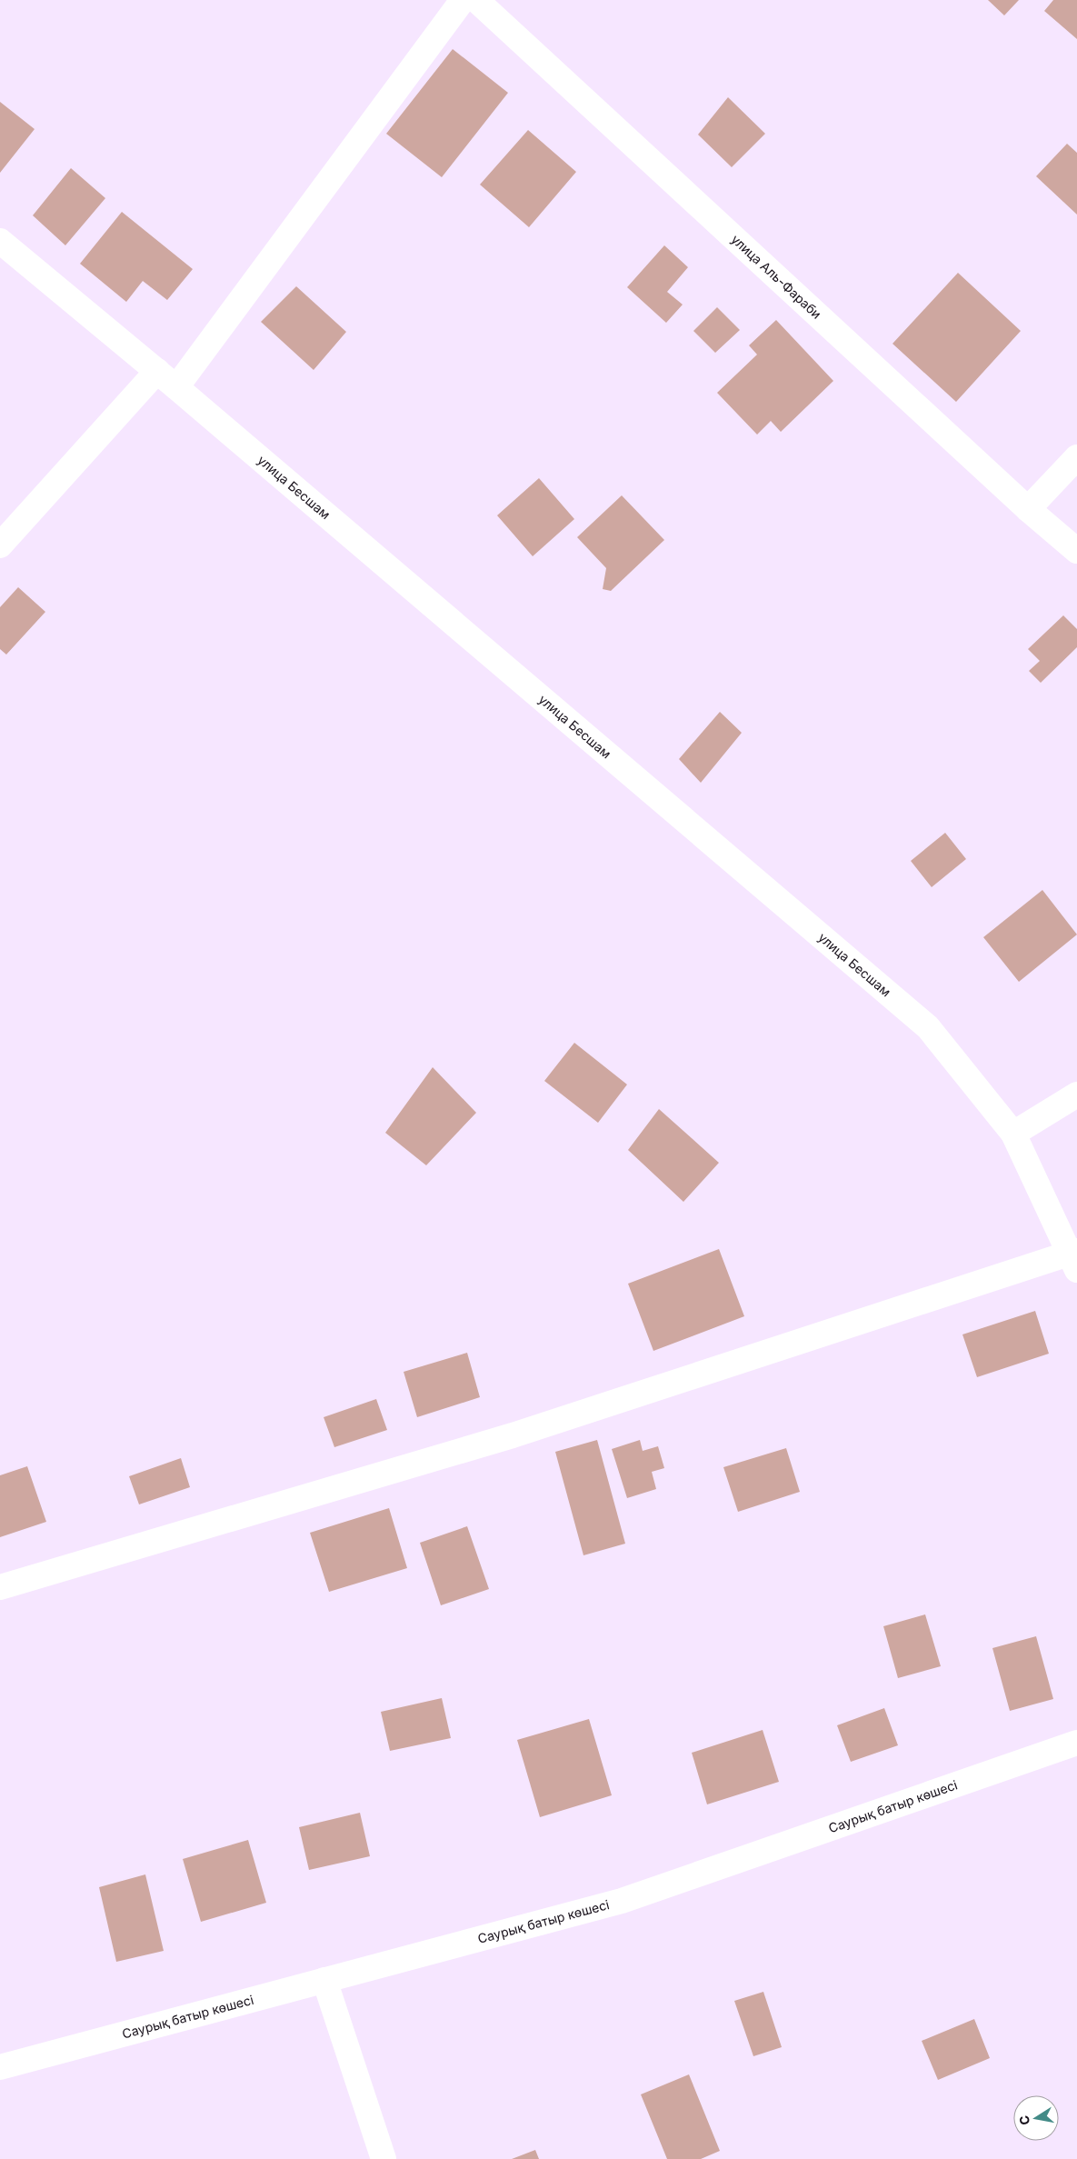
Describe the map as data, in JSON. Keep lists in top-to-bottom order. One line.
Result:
{"streets":{"street":["улица Аль-Фараби","улица Бесшам","Саурық батыр көшесі"]},"north":"left"}
